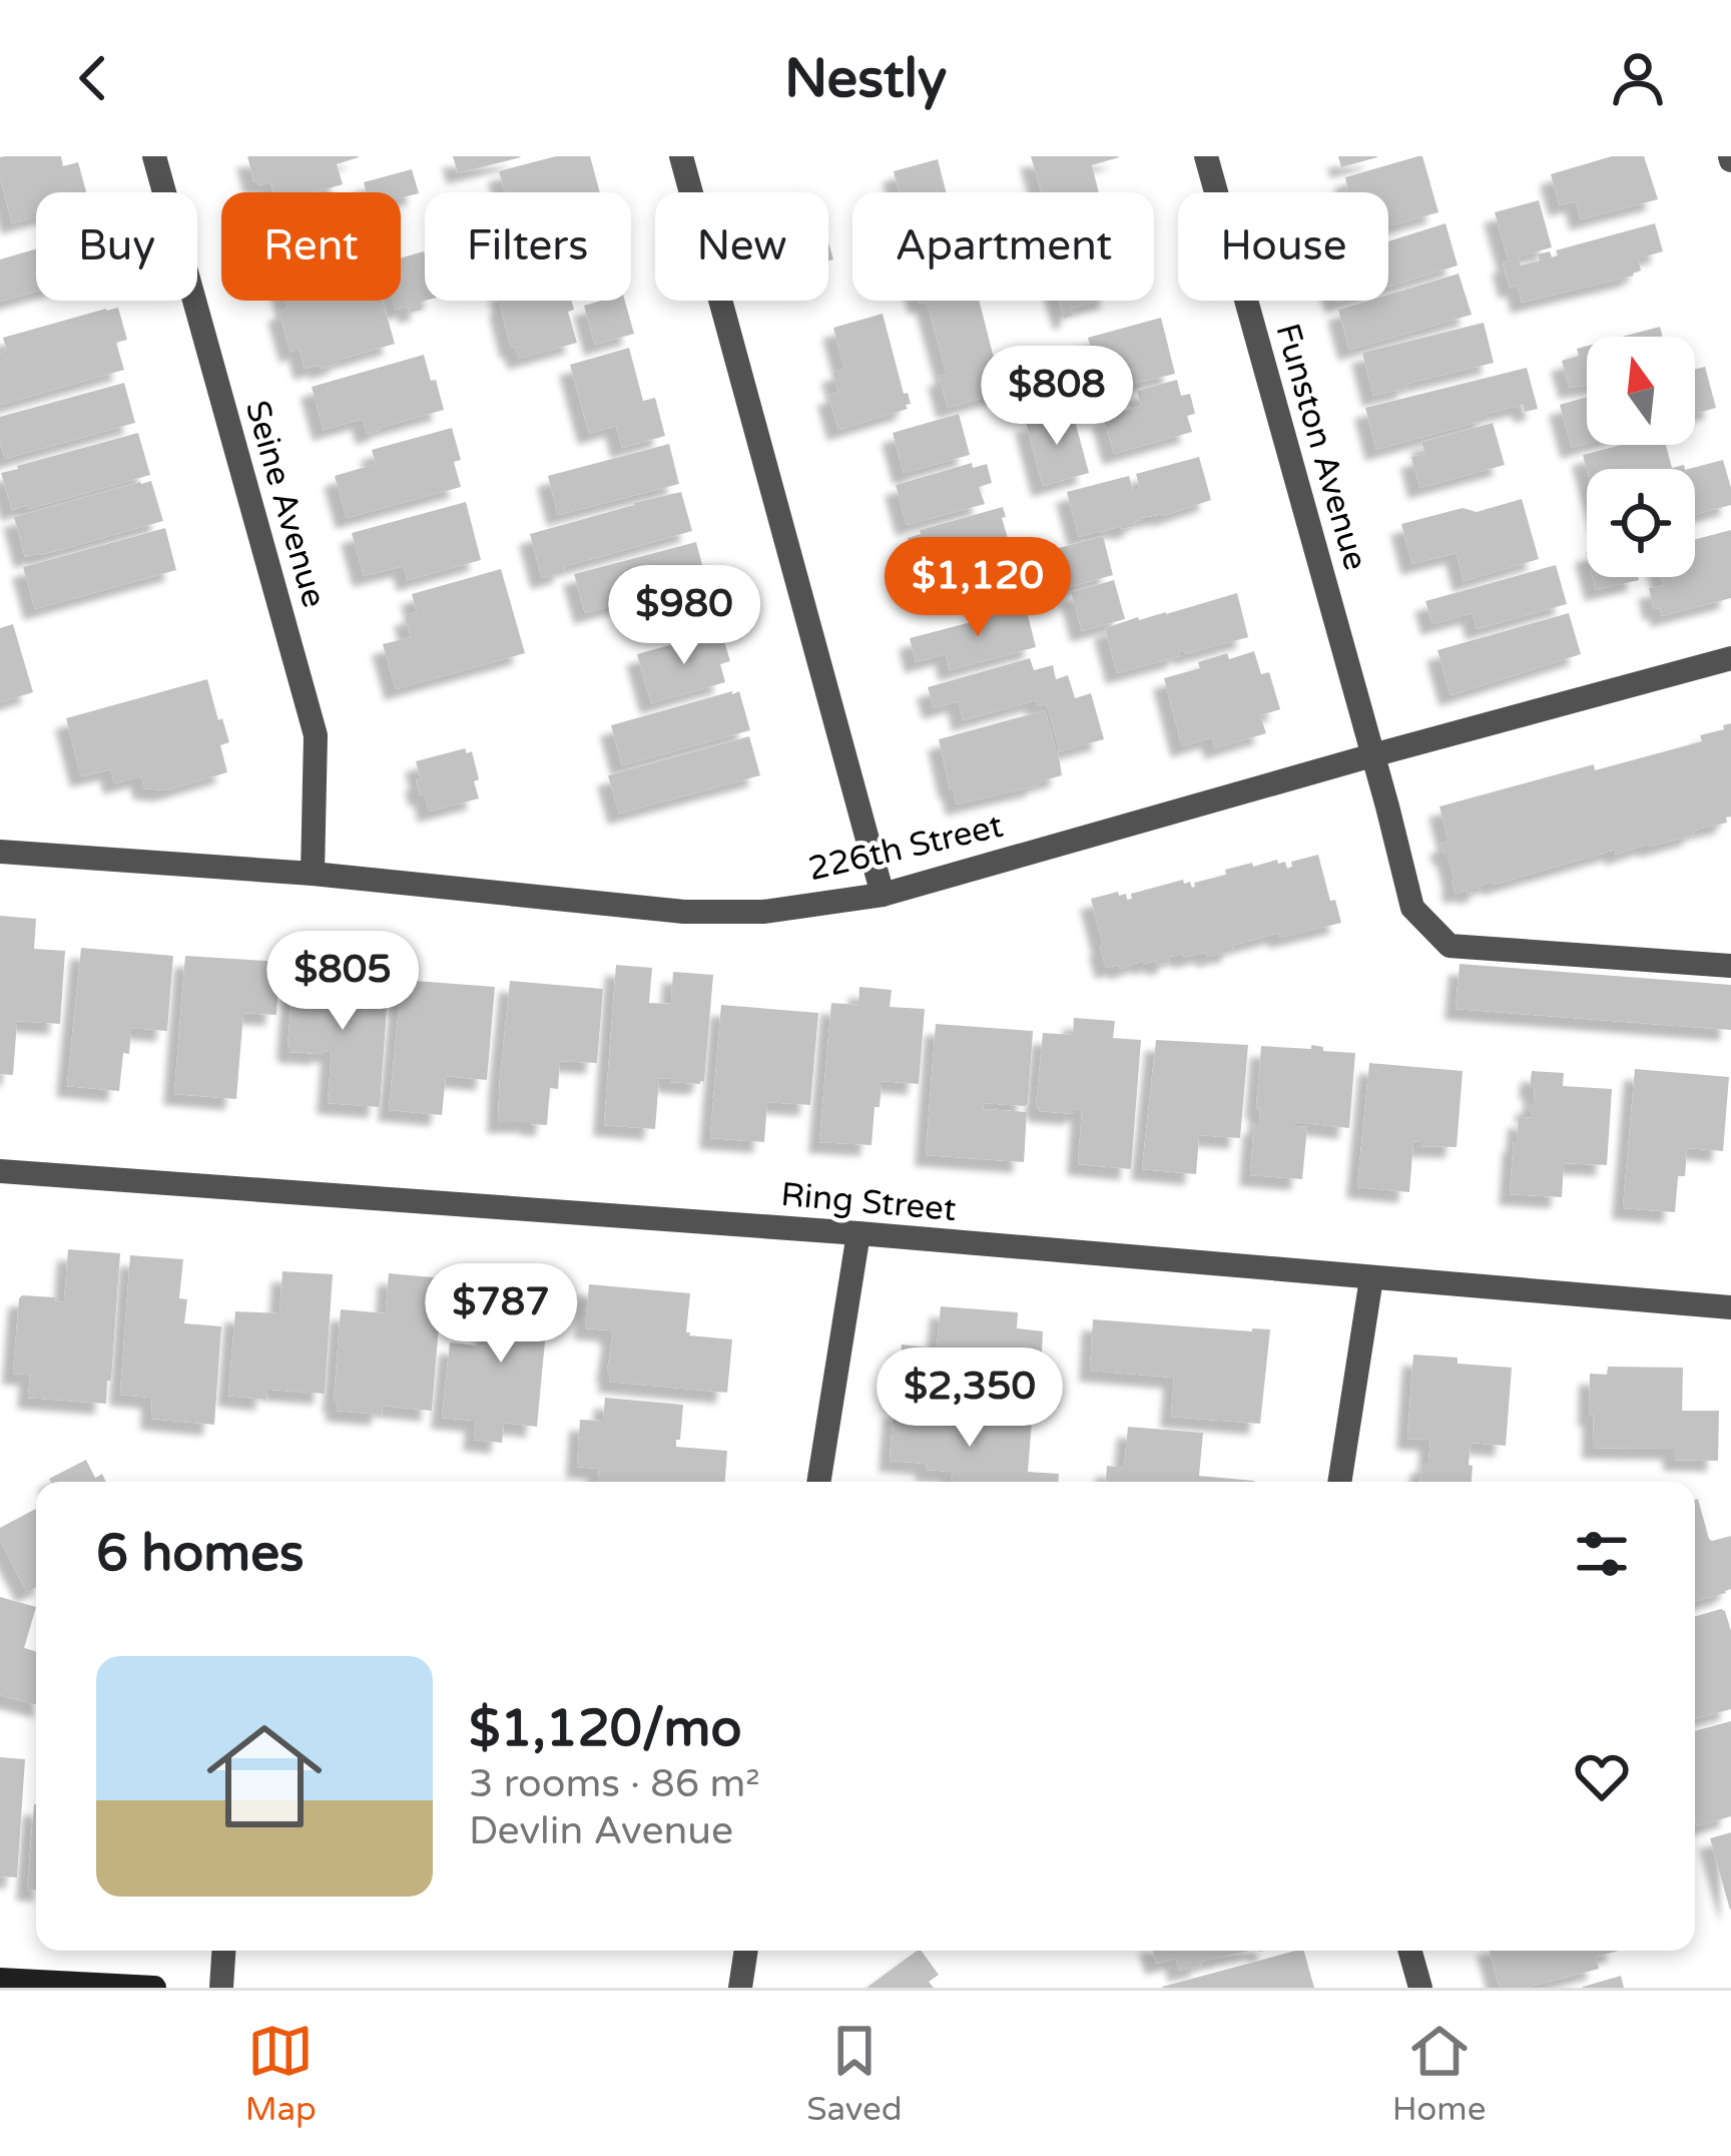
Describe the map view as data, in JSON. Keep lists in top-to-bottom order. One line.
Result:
{"streets":{"street":["Funston Avenue","Seine Avenue","226th Street","Ring Street"]},"crossings":[["Funston Avenue","226th Street"],["Seine Avenue","226th Street"]],"north":"top","page":{"header":"Nestly","chip":["Buy","Rent","Filters","New","Apartment","House"],"price":["$808","$1,120","$980","$805","$787","$2,350"],"heading":"6 homes","list":[{"name":"$1,120/mo","note":"3 rooms · 86 m² · Devlin Avenue"}],"tabs":["Map","Saved","Home"]}}
